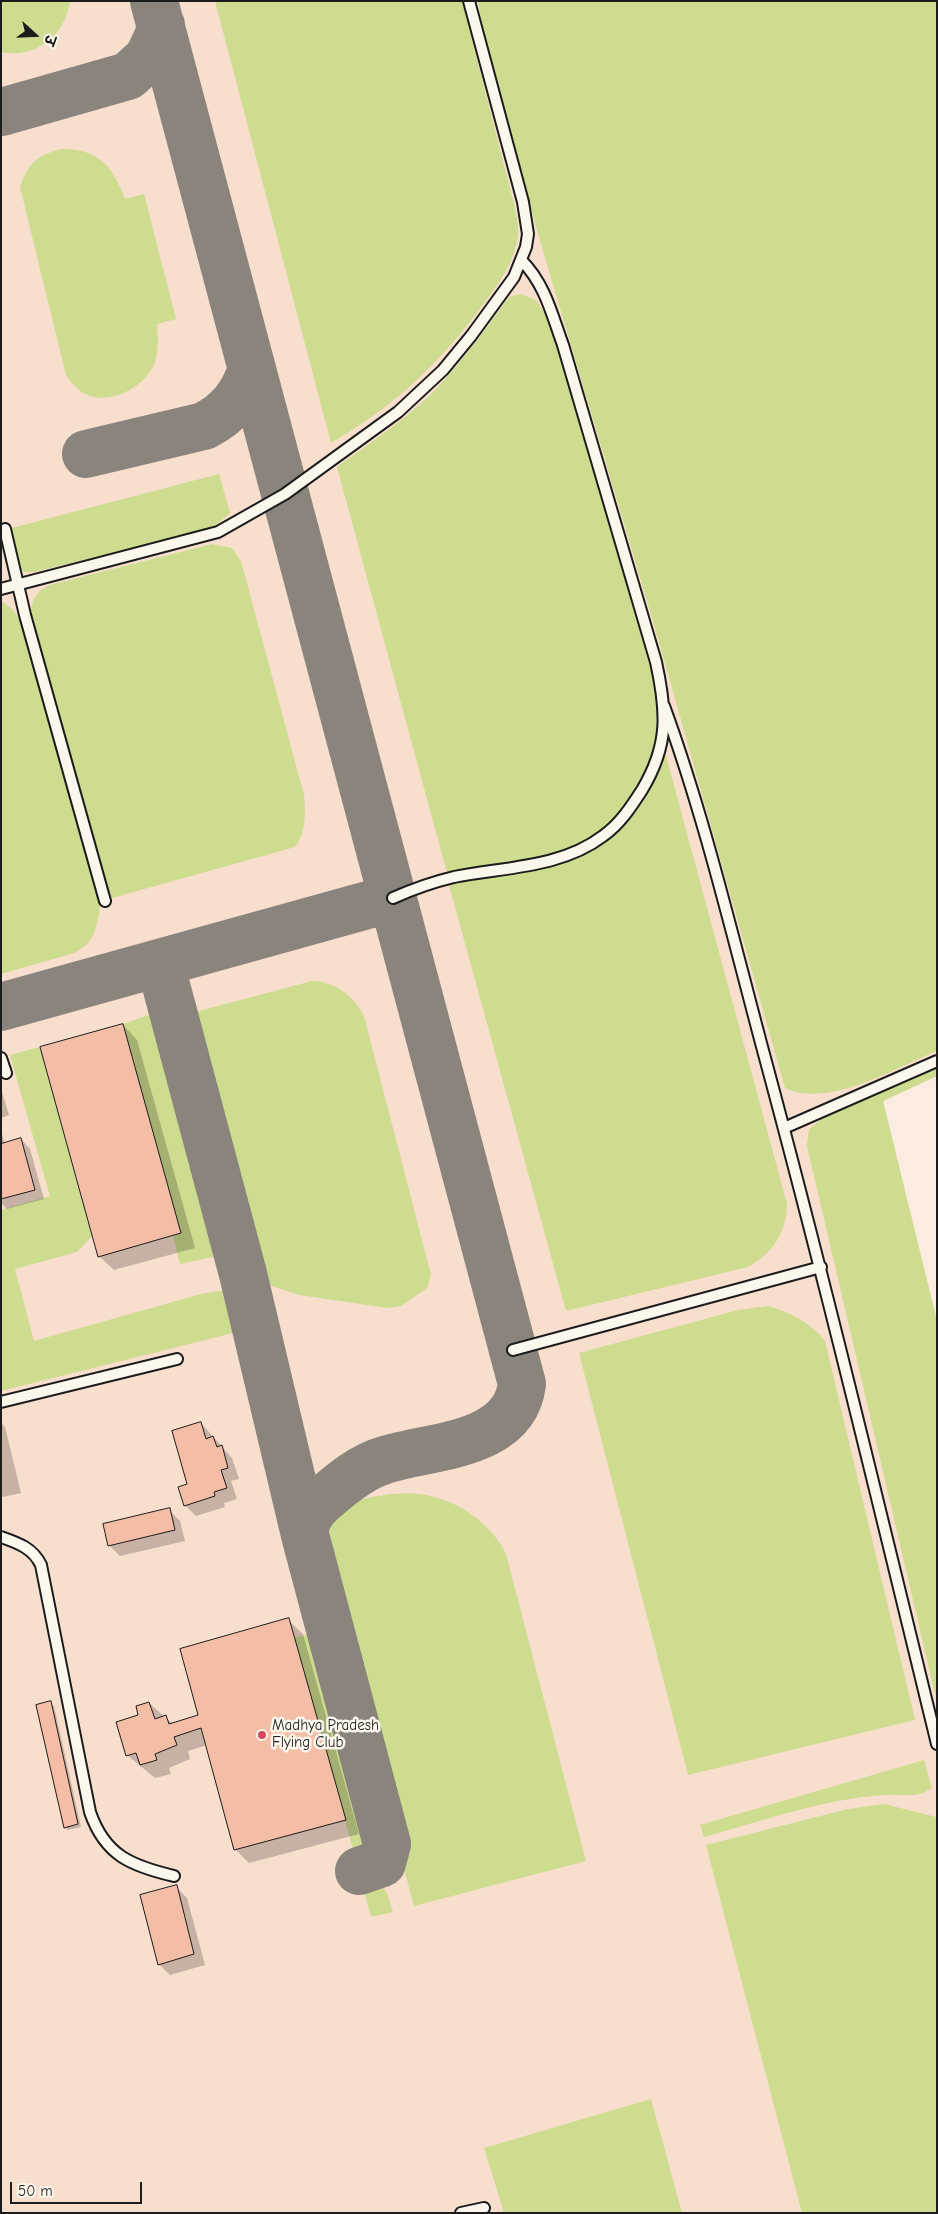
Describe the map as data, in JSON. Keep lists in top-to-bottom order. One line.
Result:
{"places":["Madhya Pradesh Flying Club"],"scale_bar":"50 m","north":"right"}
